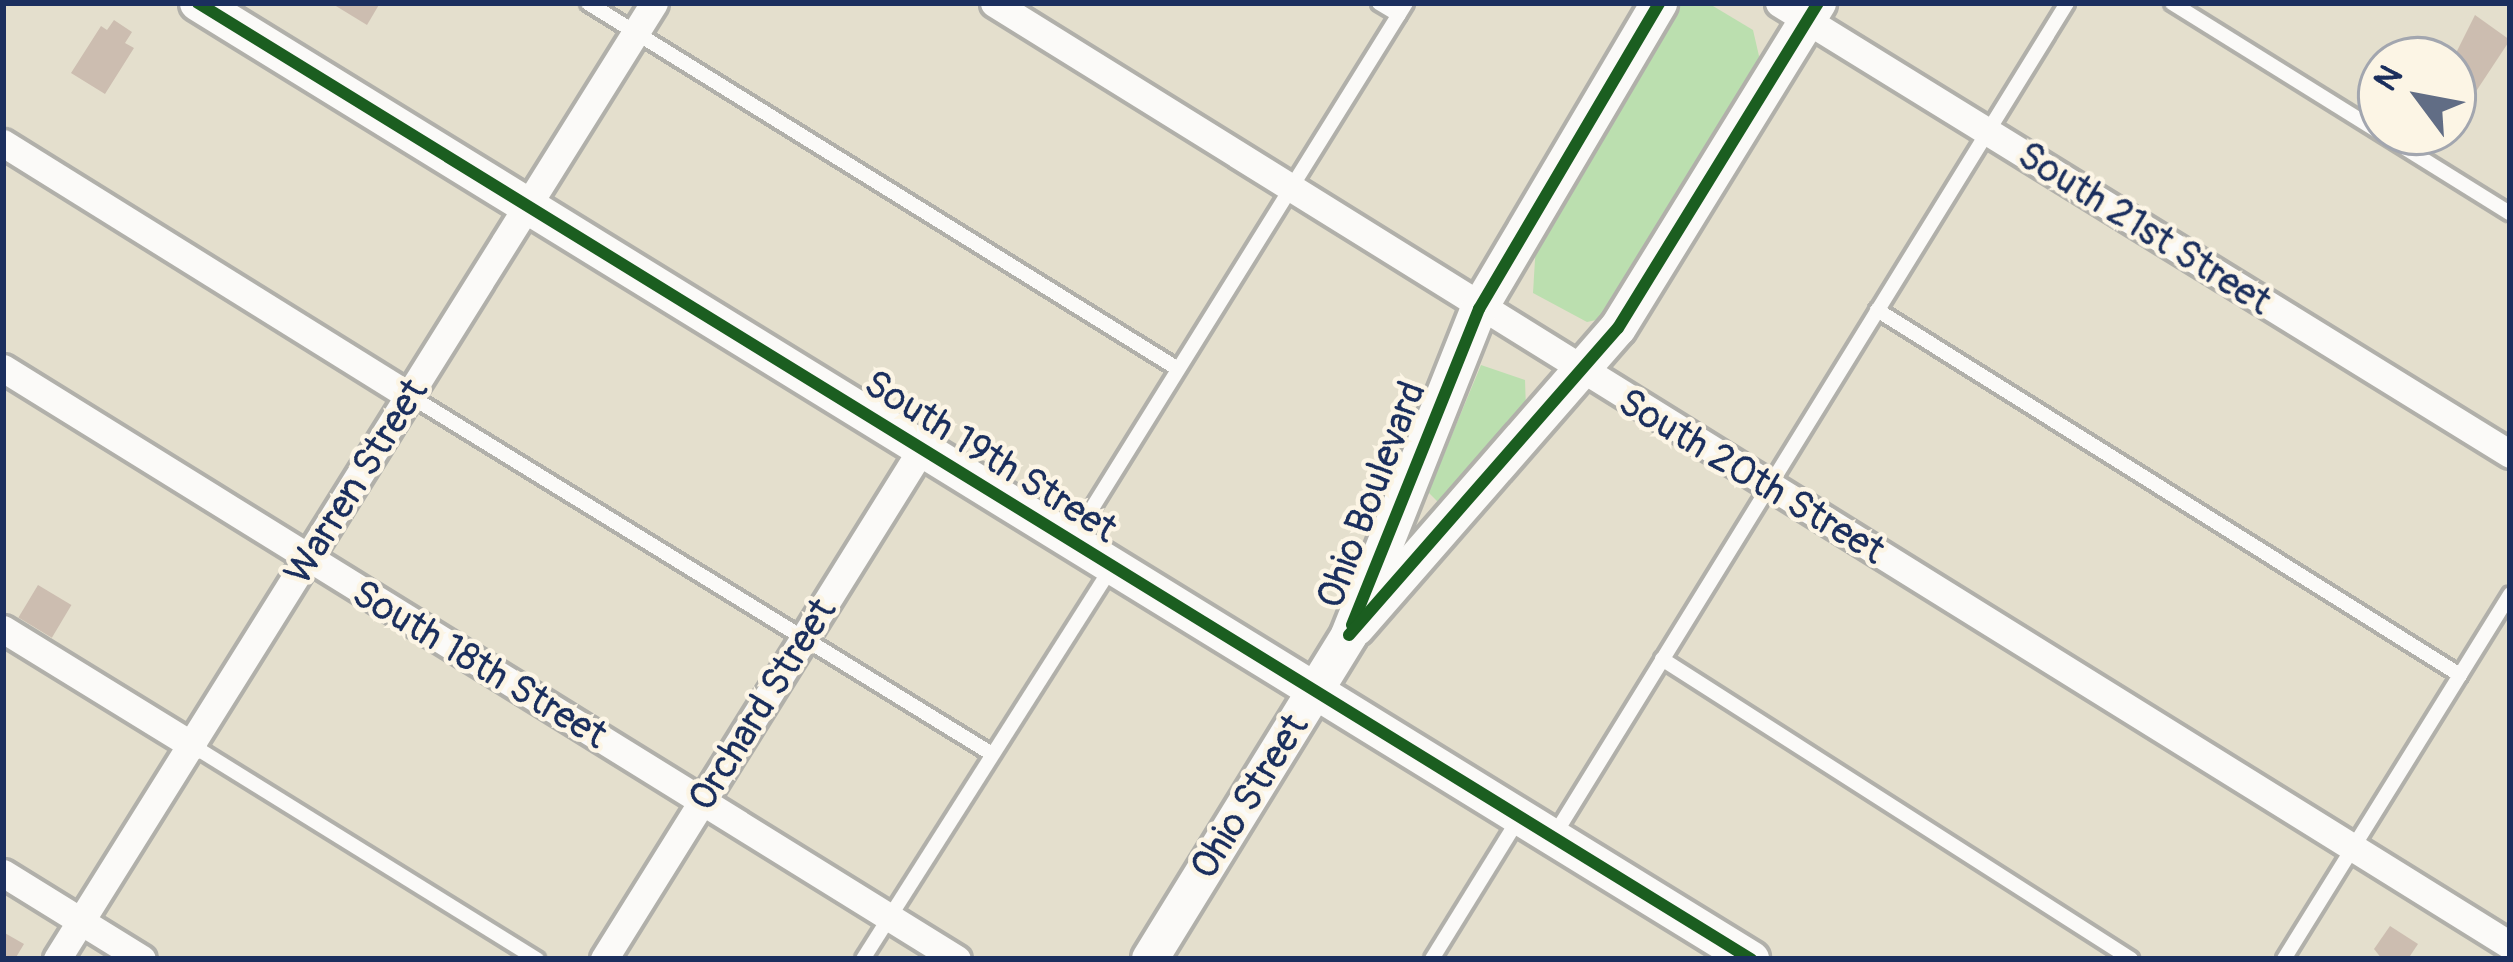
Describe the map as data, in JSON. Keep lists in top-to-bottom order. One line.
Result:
{"streets":{"street":["South 21st Street","South 19th Street","South 20th Street","Warren Street","Ohio Boulevard","South 18th Street","Orchard Street","Ohio Street"]},"crossings":[["South 21st Street","Ohio Boulevard"],["South 19th Street","Warren Street"],["South 19th Street","Orchard Street"],["South 19th Street","Ohio Street"],["South 20th Street","Ohio Boulevard"],["Warren Street","South 18th Street"],["Ohio Boulevard","Ohio Street"],["South 18th Street","Orchard Street"]],"north":"top left"}
